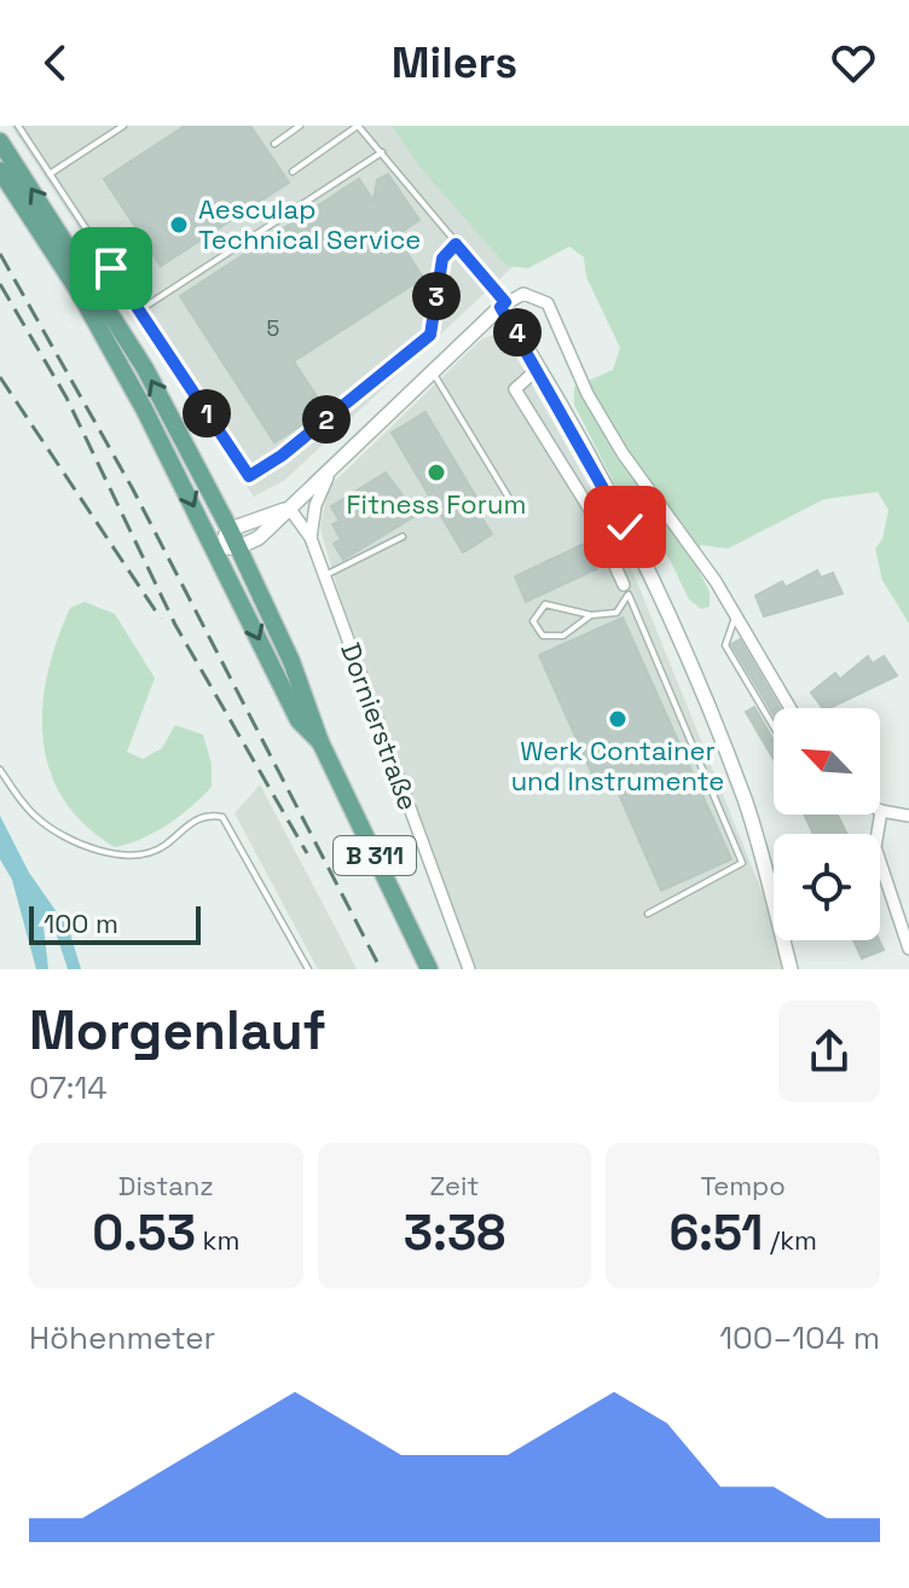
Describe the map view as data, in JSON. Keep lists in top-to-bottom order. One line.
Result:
{"streets":{"main road":["B 311"],"street":["Dornierstraße"]},"places":["Aesculap Technical Service","Fitness Forum","Werk Container und Instrumente"],"house_numbers":["5"],"scale_bar":"100 m","north":"top left","page":{"header":"Milers","pins":["3","4","1","2"],"scale":"100 m","heading":["Morgenlauf","07:14"],"stats":[["Distanz","0.53 km"],["Zeit","3:38"],["Tempo","6:51 /km"]],"chart":["Höhenmeter","100–104 m"]}}
